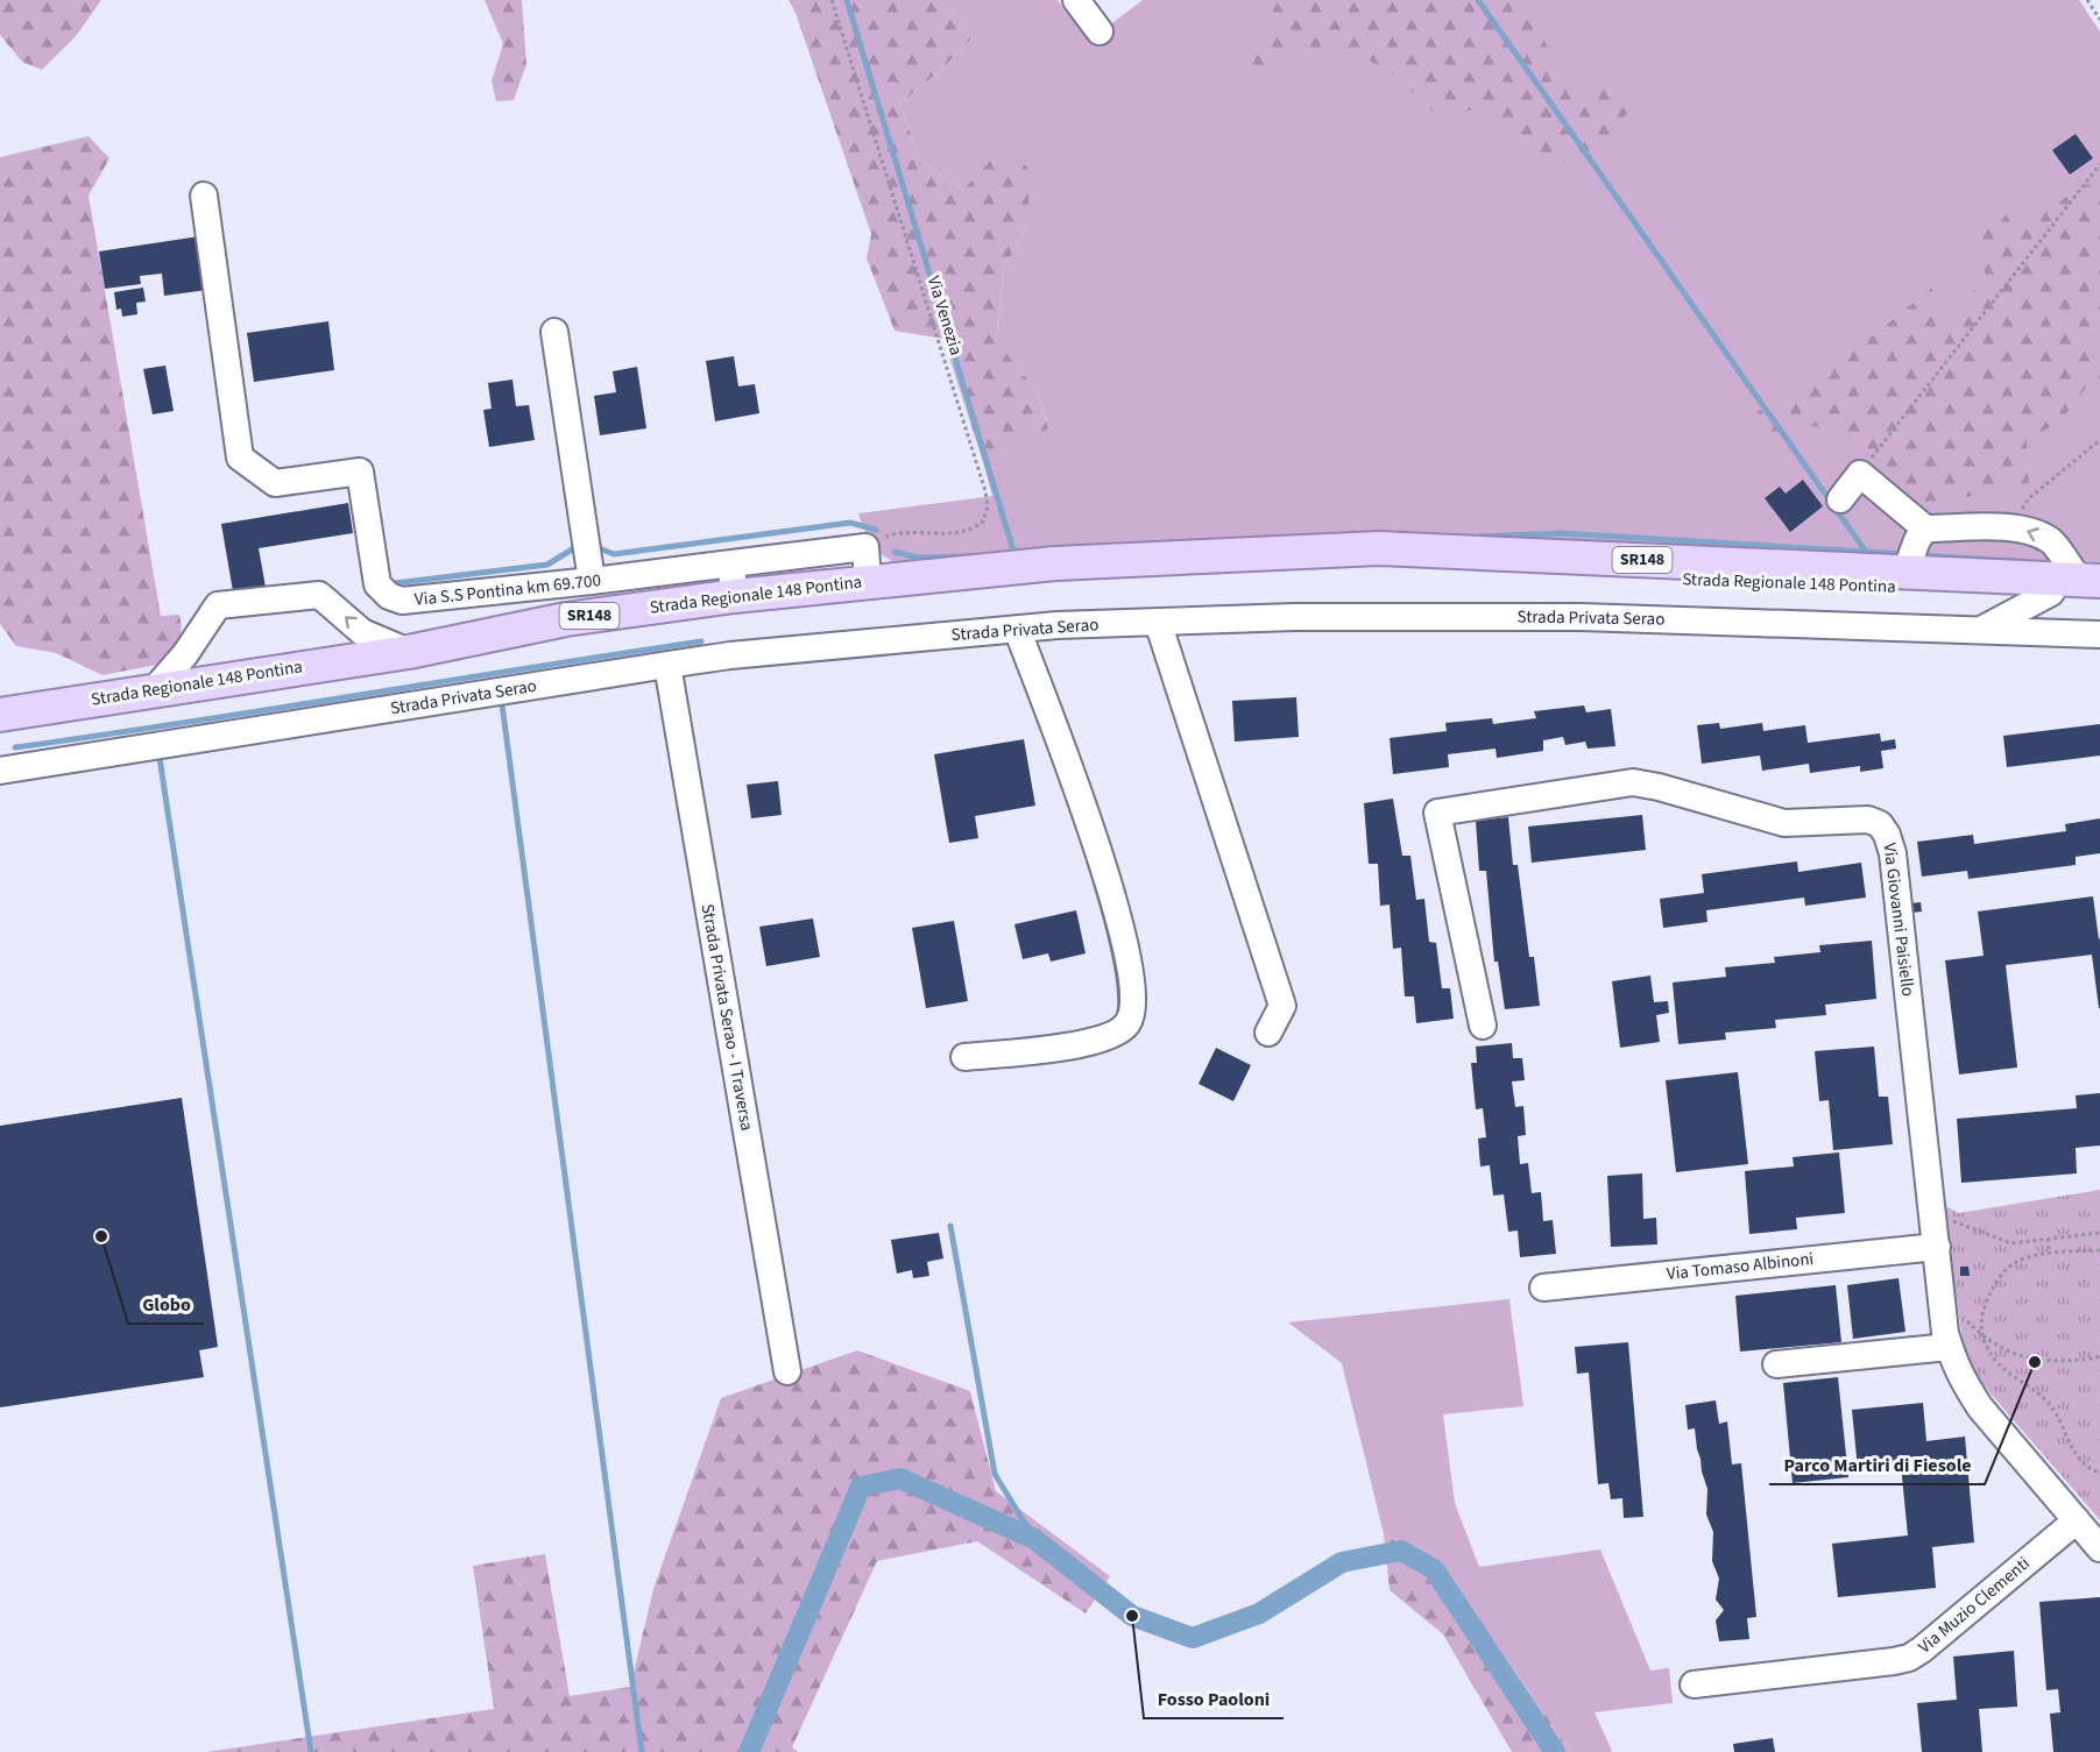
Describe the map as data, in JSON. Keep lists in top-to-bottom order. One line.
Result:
{"streets":{"main road":["SR148","Strada Regionale 148 Pontina"],"street":["Via S.S Pontina km 69.700","Strada Privata Serao","Via Giovanni Paisiello","Strada Privata Serao - I Traversa","Via Tomaso Albinoni","Via Muzio Clementi"],"path":["Via Venezia"]},"crossings":[["Via Venezia","Via S.S Pontina km 69.700"],["Strada Regionale 148 Pontina","Strada Privata Serao"],["Strada Privata Serao","Strada Privata Serao - I Traversa"],["Via Giovanni Paisiello","Via Tomaso Albinoni"],["Via Giovanni Paisiello","Via Muzio Clementi"]],"places":["Globo","Parco Martiri di Fiesole","Fosso Paoloni"]}
